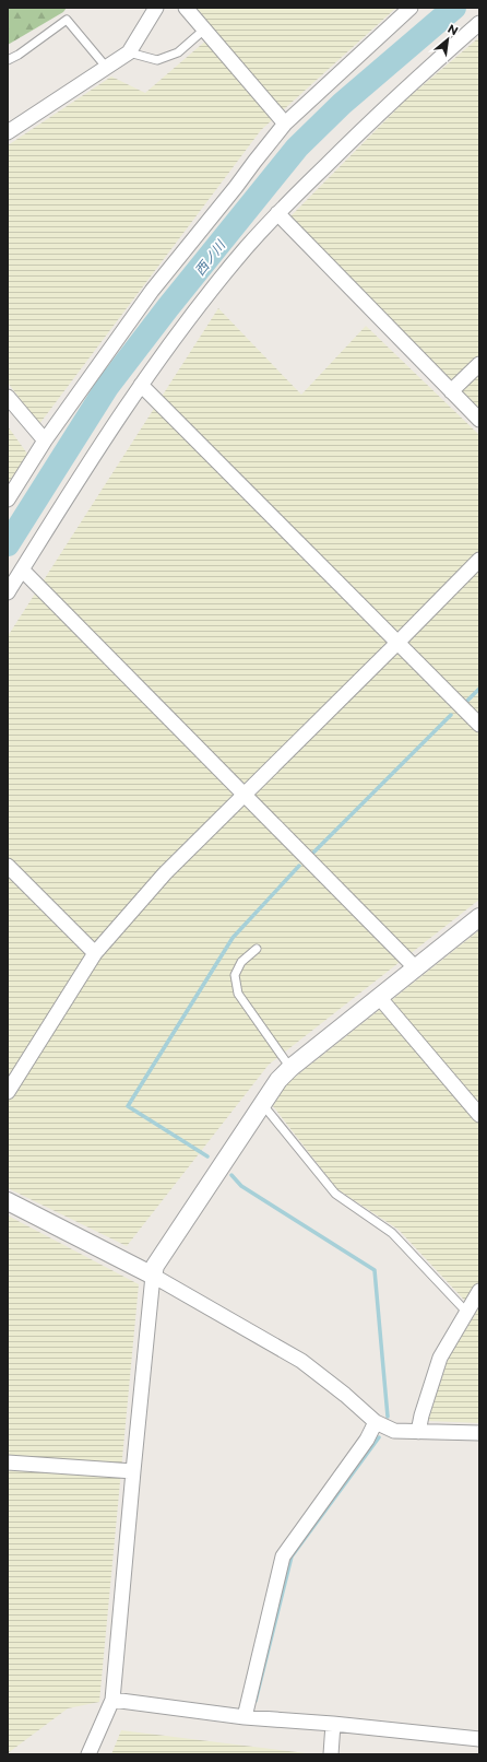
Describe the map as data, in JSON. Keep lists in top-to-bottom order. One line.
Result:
{"water":["西ノ川"],"north":"top right"}
